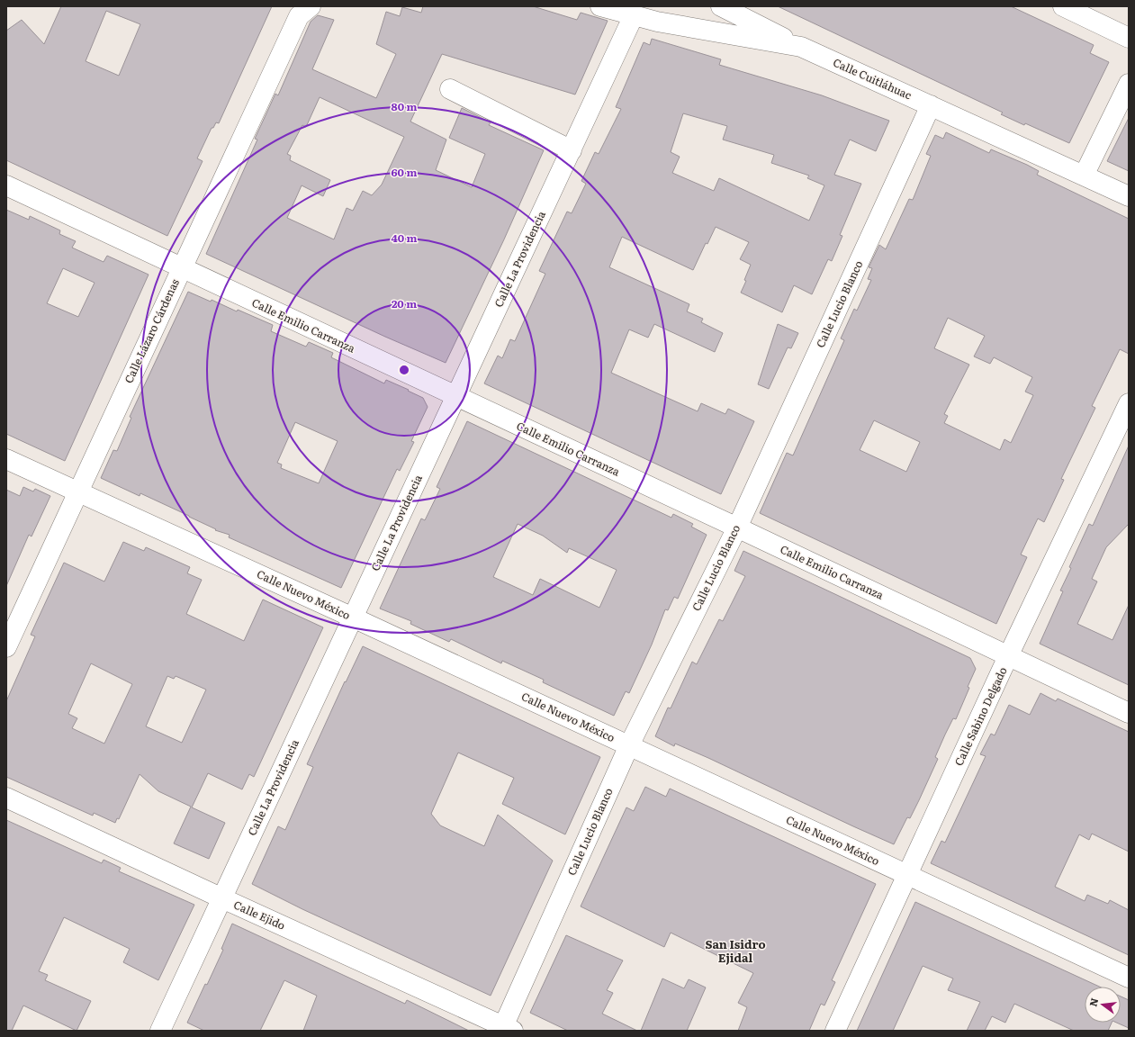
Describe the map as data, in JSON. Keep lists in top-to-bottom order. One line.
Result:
{"streets":{"street":["Calle Cuitláhuac","Calle La Providencia","Calle Lucio Blanco","Calle Emilio Carranza","Calle Lázaro Cárdenas","Calle Nuevo México","Calle Sabino Delgado","Calle Ejido"]},"crossings":[["Calle Cuitláhuac","Calle La Providencia"],["Calle Cuitláhuac","Calle Lucio Blanco"],["Calle La Providencia","Calle Emilio Carranza"],["Calle La Providencia","Calle Nuevo México"],["Calle La Providencia","Calle Ejido"],["Calle Lucio Blanco","Calle Emilio Carranza"],["Calle Lucio Blanco","Calle Nuevo México"],["Calle Lucio Blanco","Calle Ejido"],["Calle Emilio Carranza","Calle Lázaro Cárdenas"],["Calle Emilio Carranza","Calle Sabino Delgado"],["Calle Lázaro Cárdenas","Calle Nuevo México"],["Calle Nuevo México","Calle Sabino Delgado"]],"districts":["San Isidro Ejidal"],"north":"left","rings":["80 m","60 m","40 m","20 m"]}
